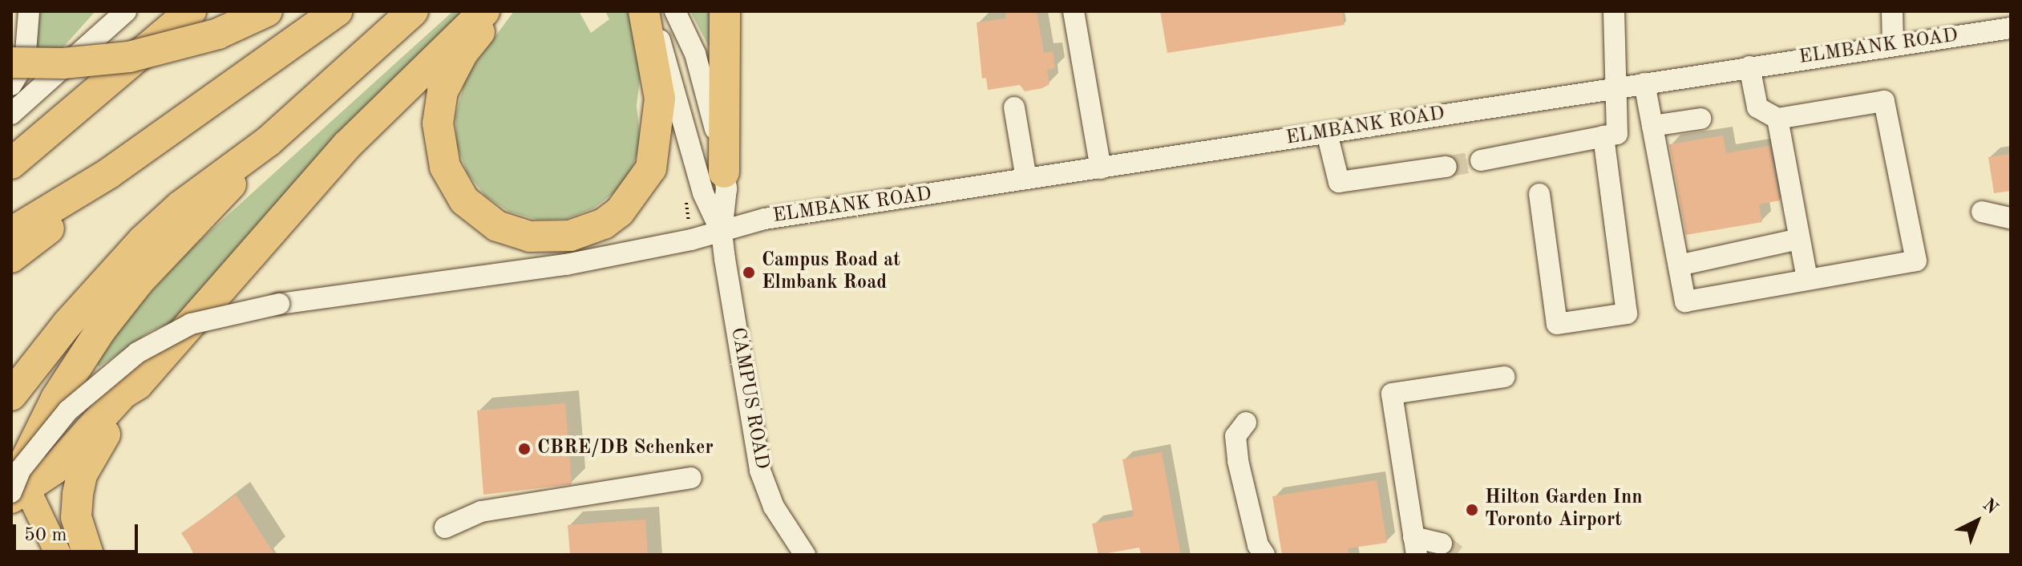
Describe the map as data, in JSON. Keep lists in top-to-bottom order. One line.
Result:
{"streets":{"street":["ELMBANK ROAD","CAMPUS ROAD"]},"crossings":[["ELMBANK ROAD","CAMPUS ROAD"]],"places":["Campus Road at Elmbank Road","CBRE/DB Schenker","Hilton Garden Inn Toronto Airport"],"scale_bar":"50 m","north":"top right"}
